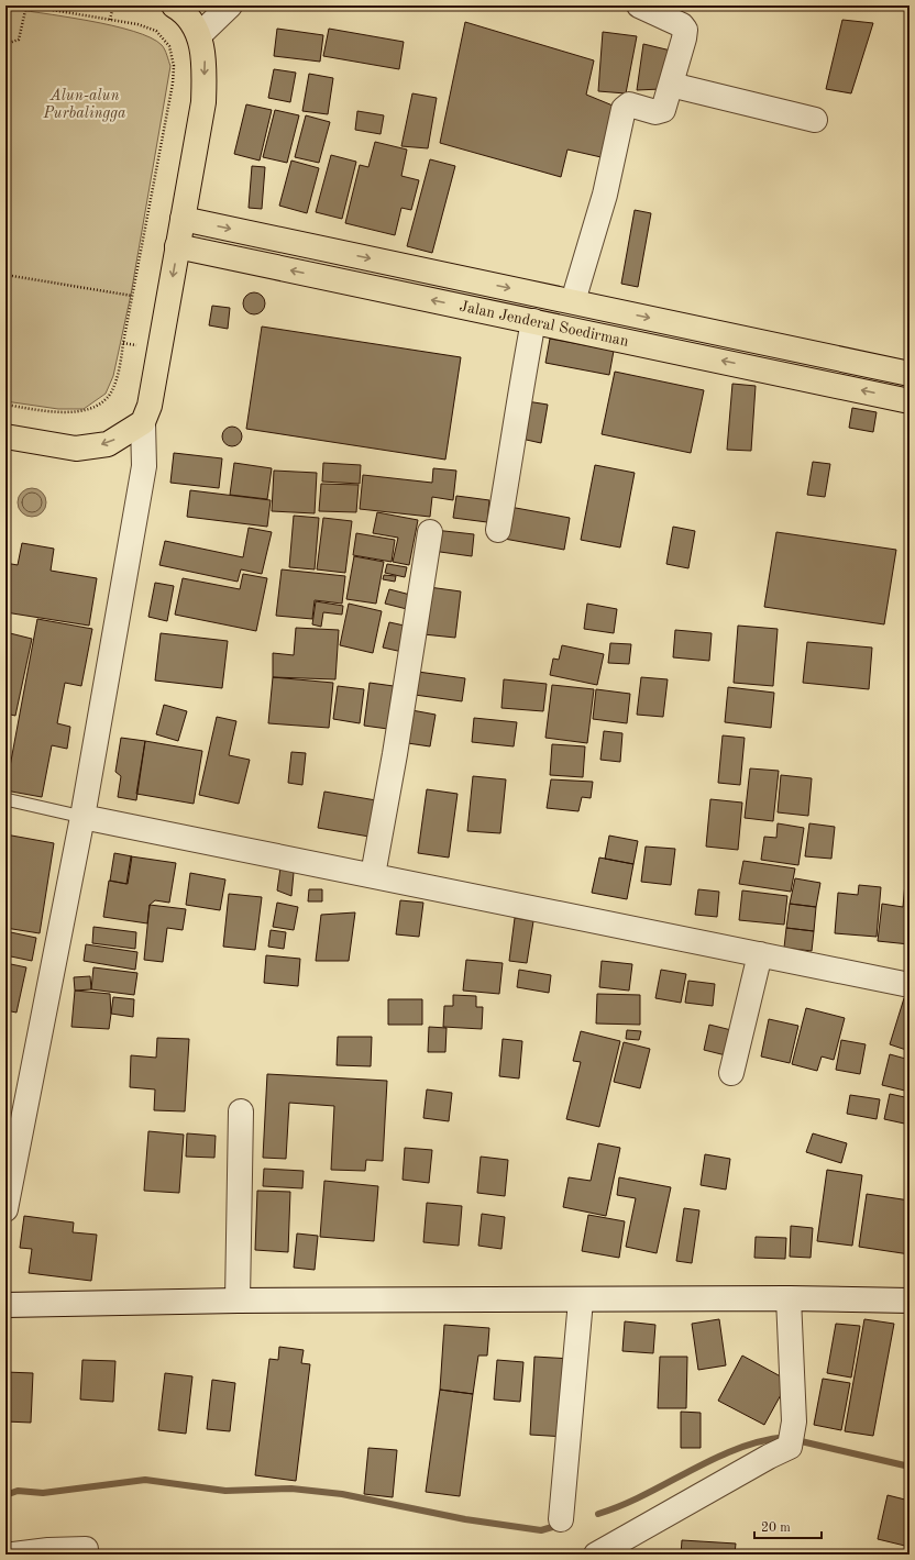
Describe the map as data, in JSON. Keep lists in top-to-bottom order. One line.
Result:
{"streets":{"main road":["Jalan Jenderal Soedirman"]},"parks":["Alun-alun Purbalingga"],"scale_bar":"20 m"}
